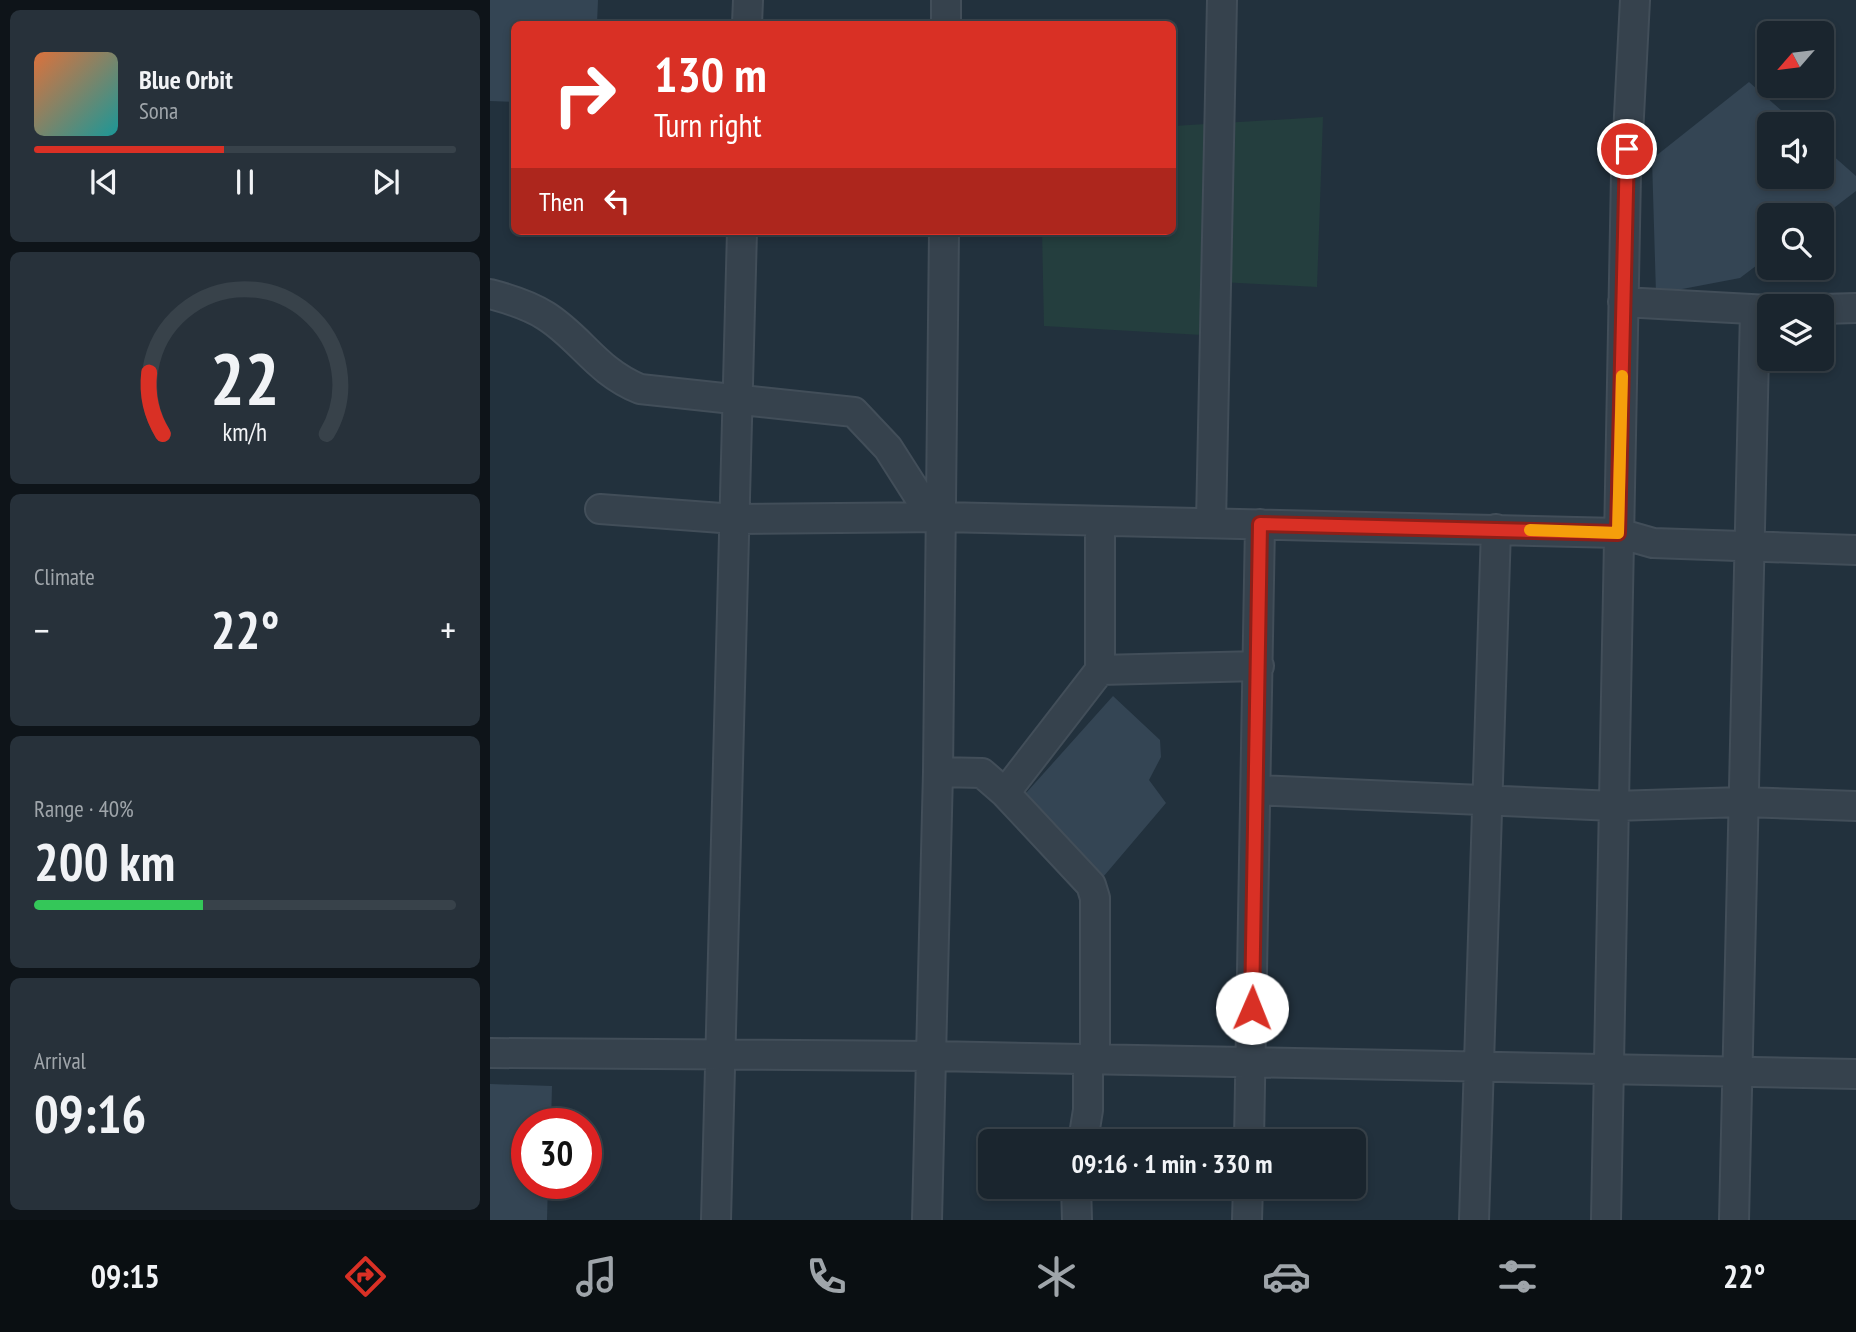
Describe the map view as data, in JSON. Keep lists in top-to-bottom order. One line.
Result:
{"north":"bottom left","page":{"turn":["130 m","Turn right"],"song":["Blue Orbit","Sona"],"then":"Then","tile":["Climate",["Range · 40%","200 km"],["Arrival","09:16"]],"heat":["−","22°","+"],"limit":"30","trip":"09:16 · 1 min · 330 m","tabs":["09:15","22°"],"gauge":["22","km/h"]}}
